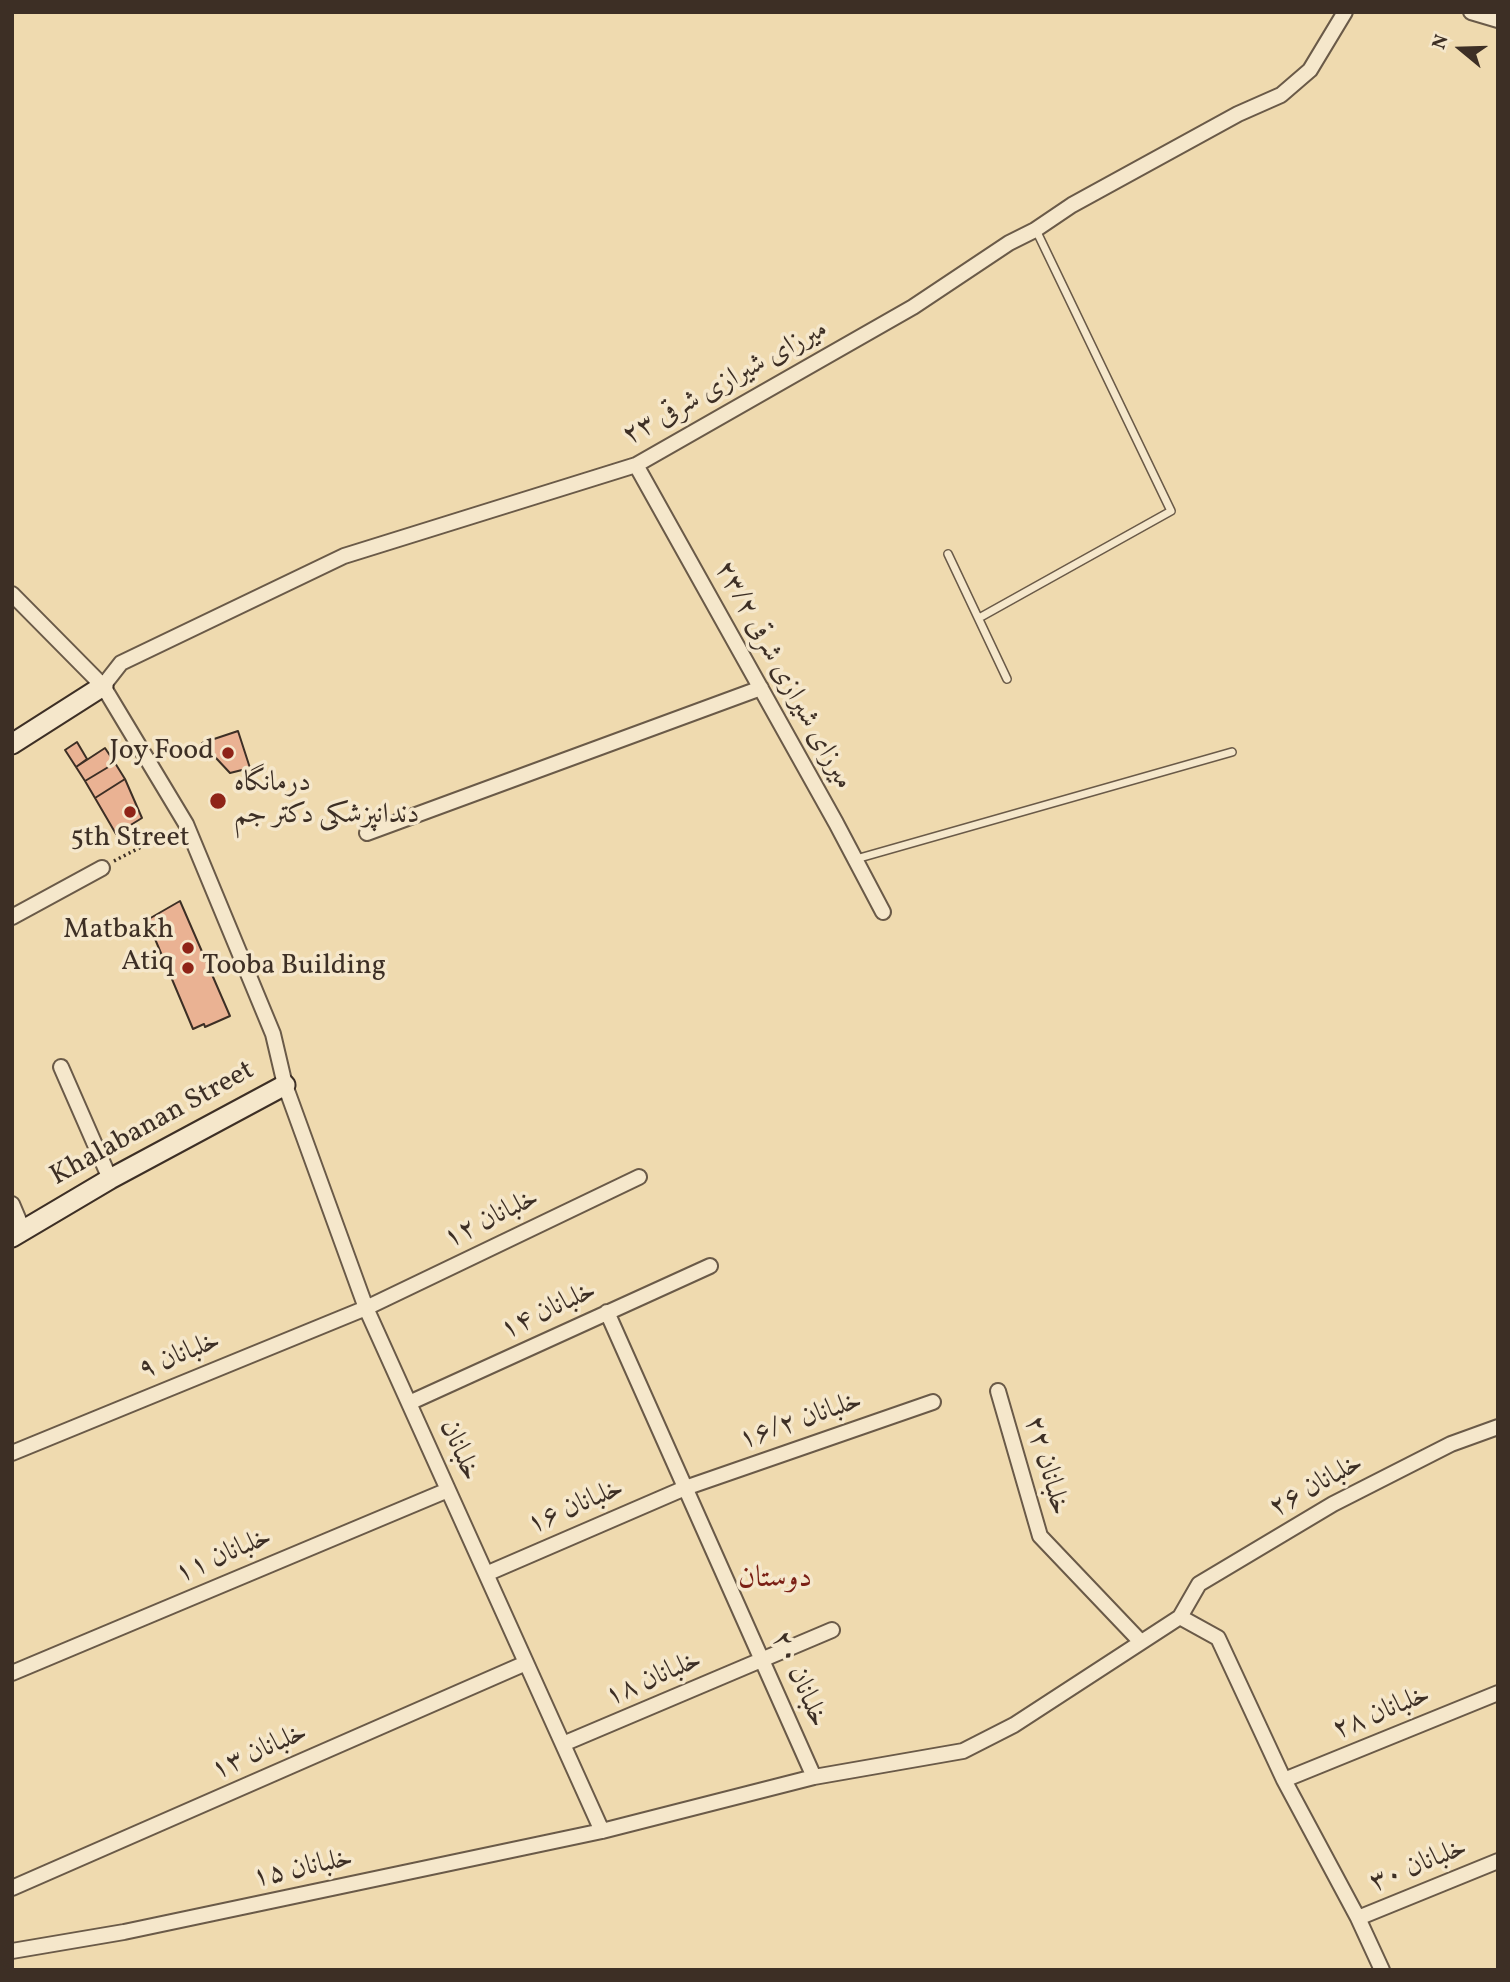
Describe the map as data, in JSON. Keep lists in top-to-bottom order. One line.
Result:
{"streets":{"street":["۲۳ میرزای شیرازی شرقی","۲۳/۲ میرزای شیرازی شرقی","Khalabanan Street","۱۲ خلبانان","۱۴ خلبانان","۹ خلبانان","۱۶/۲ خلبانان","خلبانان","۲۲ خلبانان","۲۶ خلبانان","۱۶ خلبانان","۱۱ خلبانان","۱۸ خلبانان","۲۰ خلبانان","۲۸ خلبانان","۱۳ خلبانان","۳۰ خلبانان","۱۵ خلبانان"]},"crossings":[["۲۳ میرزای شیرازی شرقی","۲۳/۲ میرزای شیرازی شرقی"],["۲۳ میرزای شیرازی شرقی","خلبانان"],["Khalabanan Street","خلبانان"],["۱۲ خلبانان","۹ خلبانان"],["۱۲ خلبانان","خلبانان"],["۱۴ خلبانان","خلبانان"],["۱۴ خلبانان","۲۰ خلبانان"],["۹ خلبانان","خلبانان"],["۱۶/۲ خلبانان","۱۶ خلبانان"],["۱۶/۲ خلبانان","۲۰ خلبانان"],["خلبانان","۱۶ خلبانان"],["خلبانان","۱۱ خلبانان"],["خلبانان","۱۸ خلبانان"],["خلبانان","۱۳ خلبانان"],["خلبانان","۱۵ خلبانان"],["۲۲ خلبانان","۱۵ خلبانان"],["۲۶ خلبانان","۱۵ خلبانان"],["۱۶ خلبانان","۲۰ خلبانان"],["۱۸ خلبانان","۲۰ خلبانان"],["۲۰ خلبانان","۱۵ خلبانان"]],"districts":["دوستان"],"places":["Joy Food","درمانگاه دندانپزشکی دکتر جم","5th Street","Matbakh Atiq","Tooba Building"],"north":"left"}
